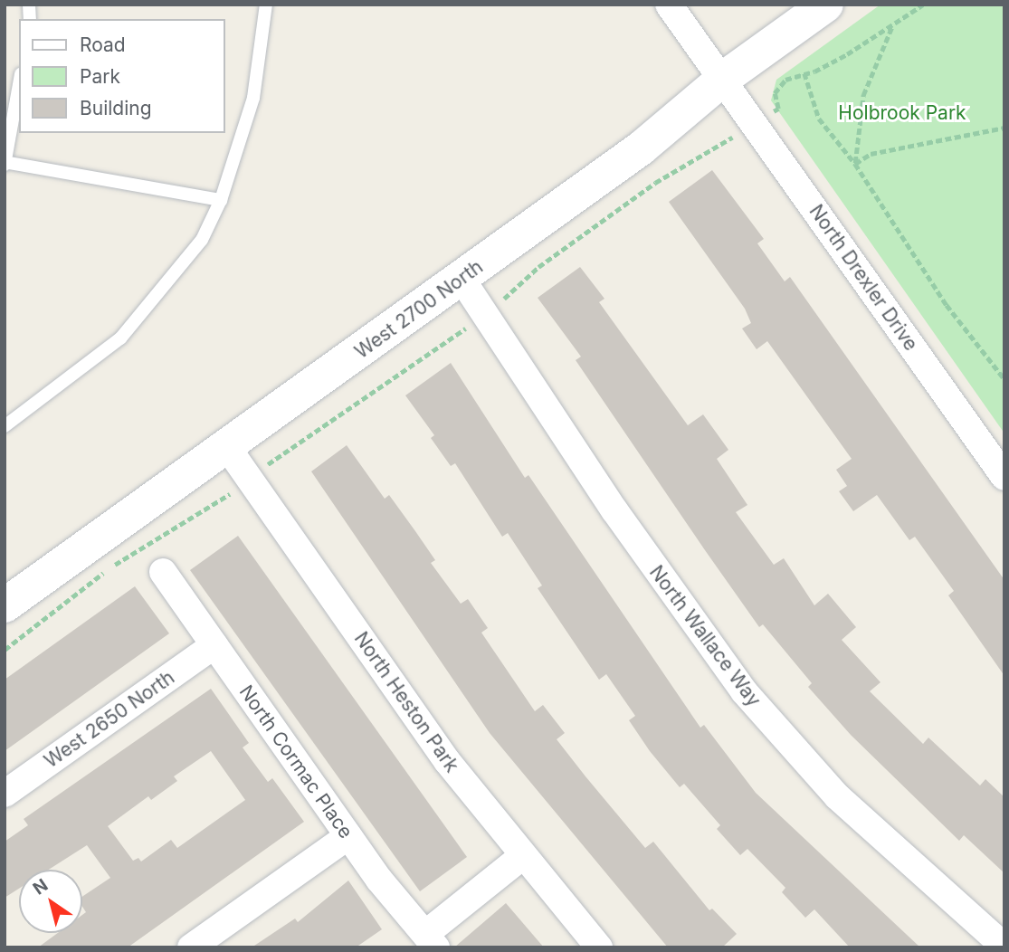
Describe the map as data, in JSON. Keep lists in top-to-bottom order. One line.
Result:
{"streets":{"street":["North Drexler Drive","West 2700 North","North Wallace Way","North Heston Park","West 2650 North","North Cormac Place"]},"crossings":[["North Drexler Drive","West 2700 North"],["West 2700 North","North Wallace Way"],["West 2700 North","North Heston Park"],["West 2650 North","North Cormac Place"]],"parks":["Holbrook Park"],"legend":["Road","Park","Building"],"north":"top left"}
